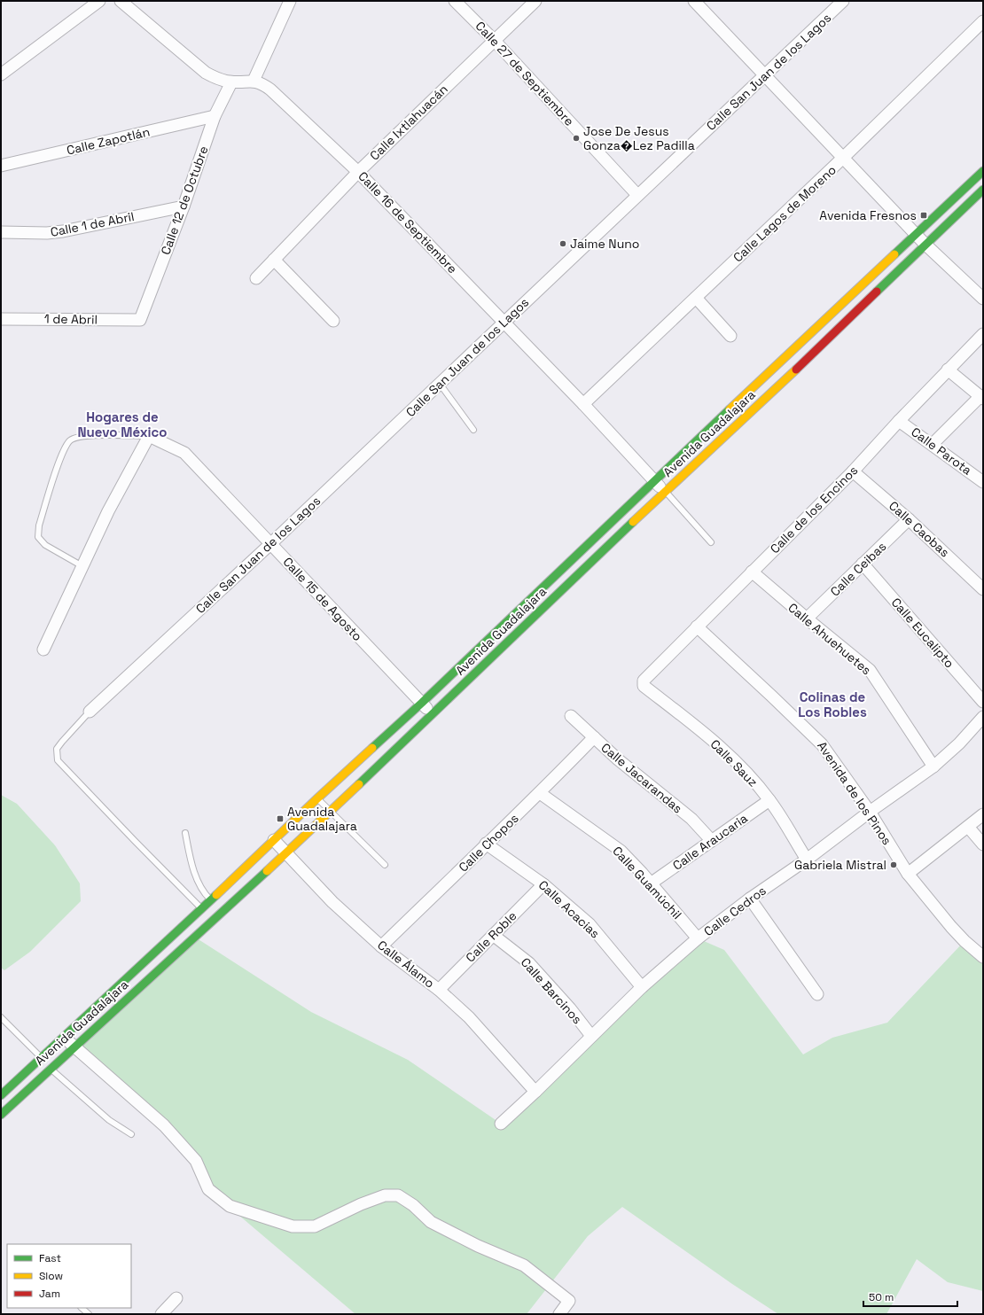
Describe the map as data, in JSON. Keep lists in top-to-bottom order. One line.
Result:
{"streets":{"street":["Calle San Juan de los Lagos","Calle 27 de Septiembre","Calle Ixtlahuacán","Calle Zapotlán","Calle 12 de Octubre","Calle Lagos de Moreno","Calle 16 de Septiembre","Calle 1 de Abril","1 de Abril","Avenida Guadalajara","Calle Parota","Calle de los Encinos","Calle Caobas","Calle Ceibas","Calle 15 de Agosto","Calle Eucalipto","Calle Ahuehuetes","Calle Sauz","Calle Jacarandas","Avenida de los Pinos","Calle Araucaria","Calle Chopos","Calle Guamúchil","Calle Acacias","Calle Cedros","Calle Roble","Calle Álamo","Calle Barcinos"]},"crossings":[["Calle San Juan de los Lagos","Calle 27 de Septiembre"],["Calle San Juan de los Lagos","Calle 16 de Septiembre"],["Calle San Juan de los Lagos","Calle 15 de Agosto"],["Calle 27 de Septiembre","Calle Ixtlahuacán"],["Calle Ixtlahuacán","Calle 16 de Septiembre"],["Calle Zapotlán","Calle 12 de Octubre"],["Calle 12 de Octubre","Calle 1 de Abril"],["Calle 12 de Octubre","1 de Abril"],["Calle Lagos de Moreno","Calle 16 de Septiembre"],["Calle 16 de Septiembre","Avenida Guadalajara"],["Avenida Guadalajara","Calle 15 de Agosto"],["Avenida Guadalajara","Calle Álamo"],["Calle Parota","Calle de los Encinos"],["Calle de los Encinos","Calle Caobas"],["Calle de los Encinos","Calle Ahuehuetes"],["Calle de los Encinos","Calle Sauz"],["Calle de los Encinos","Avenida de los Pinos"],["Calle Caobas","Calle Ceibas"],["Calle Ceibas","Calle Eucalipto"],["Calle Ceibas","Calle Ahuehuetes"],["Calle Ahuehuetes","Calle Cedros"],["Calle Sauz","Calle Araucaria"],["Calle Sauz","Calle Cedros"],["Calle Jacarandas","Calle Araucaria"],["Calle Jacarandas","Calle Chopos"],["Avenida de los Pinos","Calle Cedros"],["Calle Araucaria","Calle Guamúchil"],["Calle Chopos","Calle Guamúchil"],["Calle Chopos","Calle Acacias"],["Calle Chopos","Calle Álamo"],["Calle Guamúchil","Calle Cedros"],["Calle Acacias","Calle Cedros"],["Calle Acacias","Calle Roble"],["Calle Cedros","Calle Álamo"],["Calle Cedros","Calle Barcinos"],["Calle Roble","Calle Álamo"],["Calle Roble","Calle Barcinos"]],"districts":["Hogares de Nuevo México","Colinas de Los Robles"],"places":{"other":["Jose De Jesus Gonza�Lez Padilla","Jaime Nuno","Gabriela Mistral"],"transit":["Avenida Fresnos","Avenida Guadalajara"]},"legend":["Fast","Slow","Jam"],"scale_bar":"50 m"}
